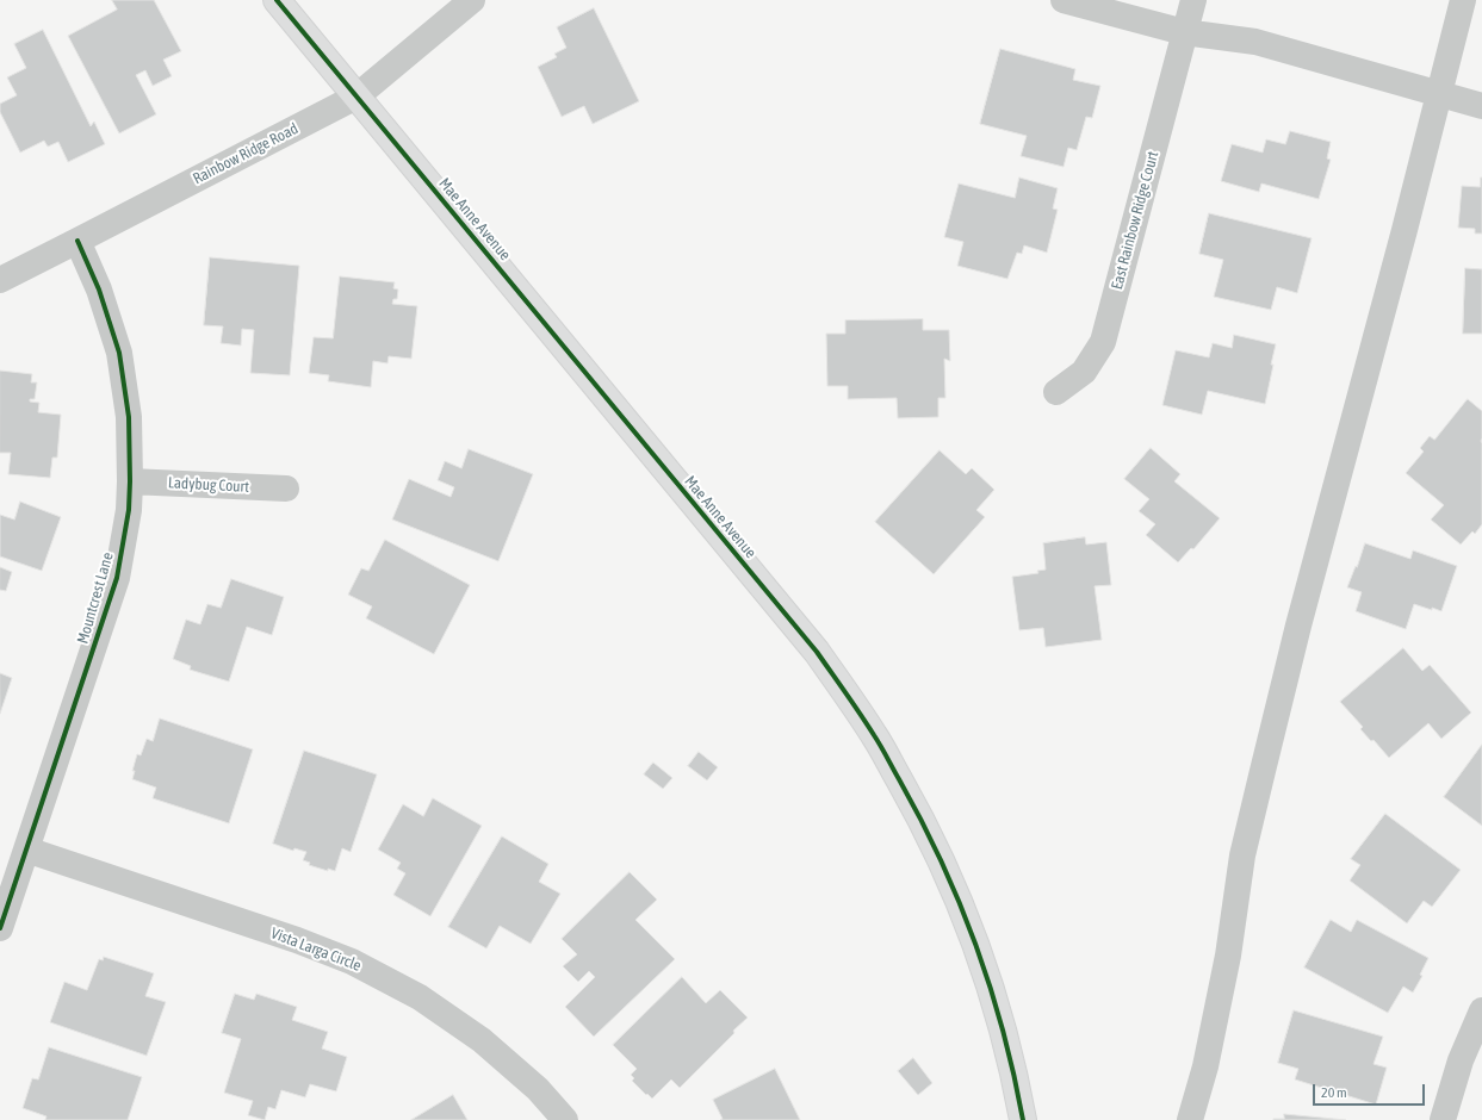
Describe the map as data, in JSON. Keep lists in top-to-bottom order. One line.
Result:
{"streets":{"main road":["Mae Anne Avenue"],"street":["Rainbow Ridge Road","East Rainbow Ridge Court","Ladybug Court","Mountcrest Lane","Vista Larga Circle"]},"crossings":[["Rainbow Ridge Road","Mae Anne Avenue"],["Rainbow Ridge Road","Mountcrest Lane"],["Ladybug Court","Mountcrest Lane"],["Mountcrest Lane","Vista Larga Circle"]],"scale_bar":"20 m"}
